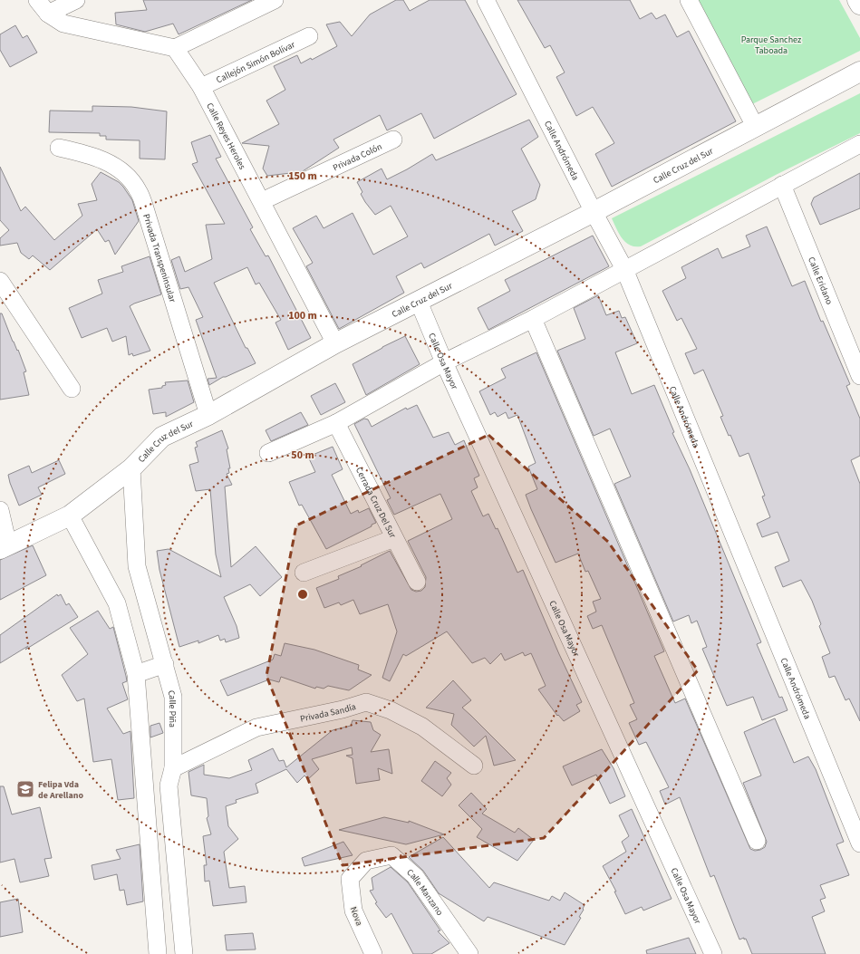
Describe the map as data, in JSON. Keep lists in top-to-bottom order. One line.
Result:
{"streets":{"street":["Callejón Simón Bolívar","Calle Reyes Heroles","Calle Andrómeda","Privada Colón","Calle Cruz del Sur","Privada Transpeninsular","Calle Eridano","Calle Osa Mayor","Cerrada Cruz Del Sur","Calle Piña","Privada Sandía","Calle Manzano","Nova"]},"crossings":[["Callejón Simón Bolívar","Calle Reyes Heroles"],["Calle Reyes Heroles","Privada Colón"],["Calle Reyes Heroles","Calle Cruz del Sur"],["Calle Andrómeda","Calle Cruz del Sur"],["Calle Cruz del Sur","Privada Transpeninsular"],["Calle Cruz del Sur","Calle Osa Mayor"],["Calle Cruz del Sur","Calle Piña"],["Calle Piña","Privada Sandía"],["Calle Manzano","Nova"]],"parks":["Parque Sanchez Taboada"],"places":{"school or university":["Felipa Vda de Arellano"]},"rings":["150 m","100 m","50 m"]}
